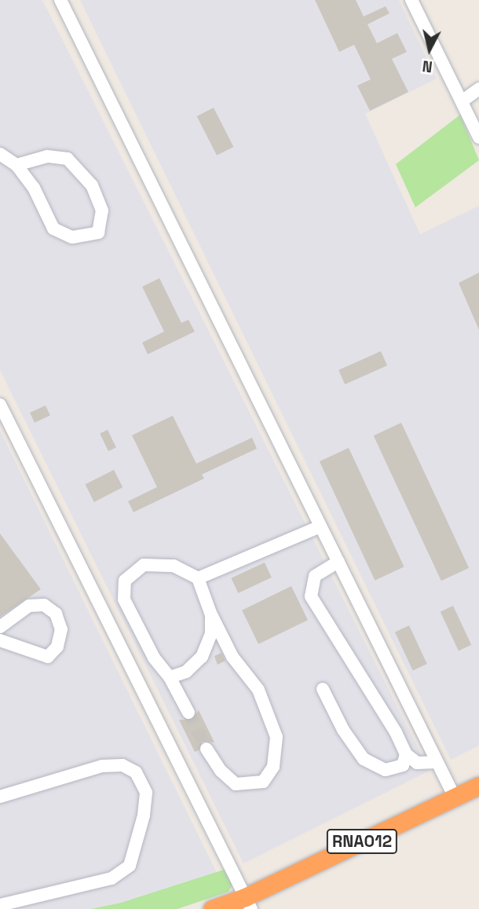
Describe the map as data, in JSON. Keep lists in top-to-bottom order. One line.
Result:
{"streets":{"highway":["RNA012"]},"north":"bottom"}
